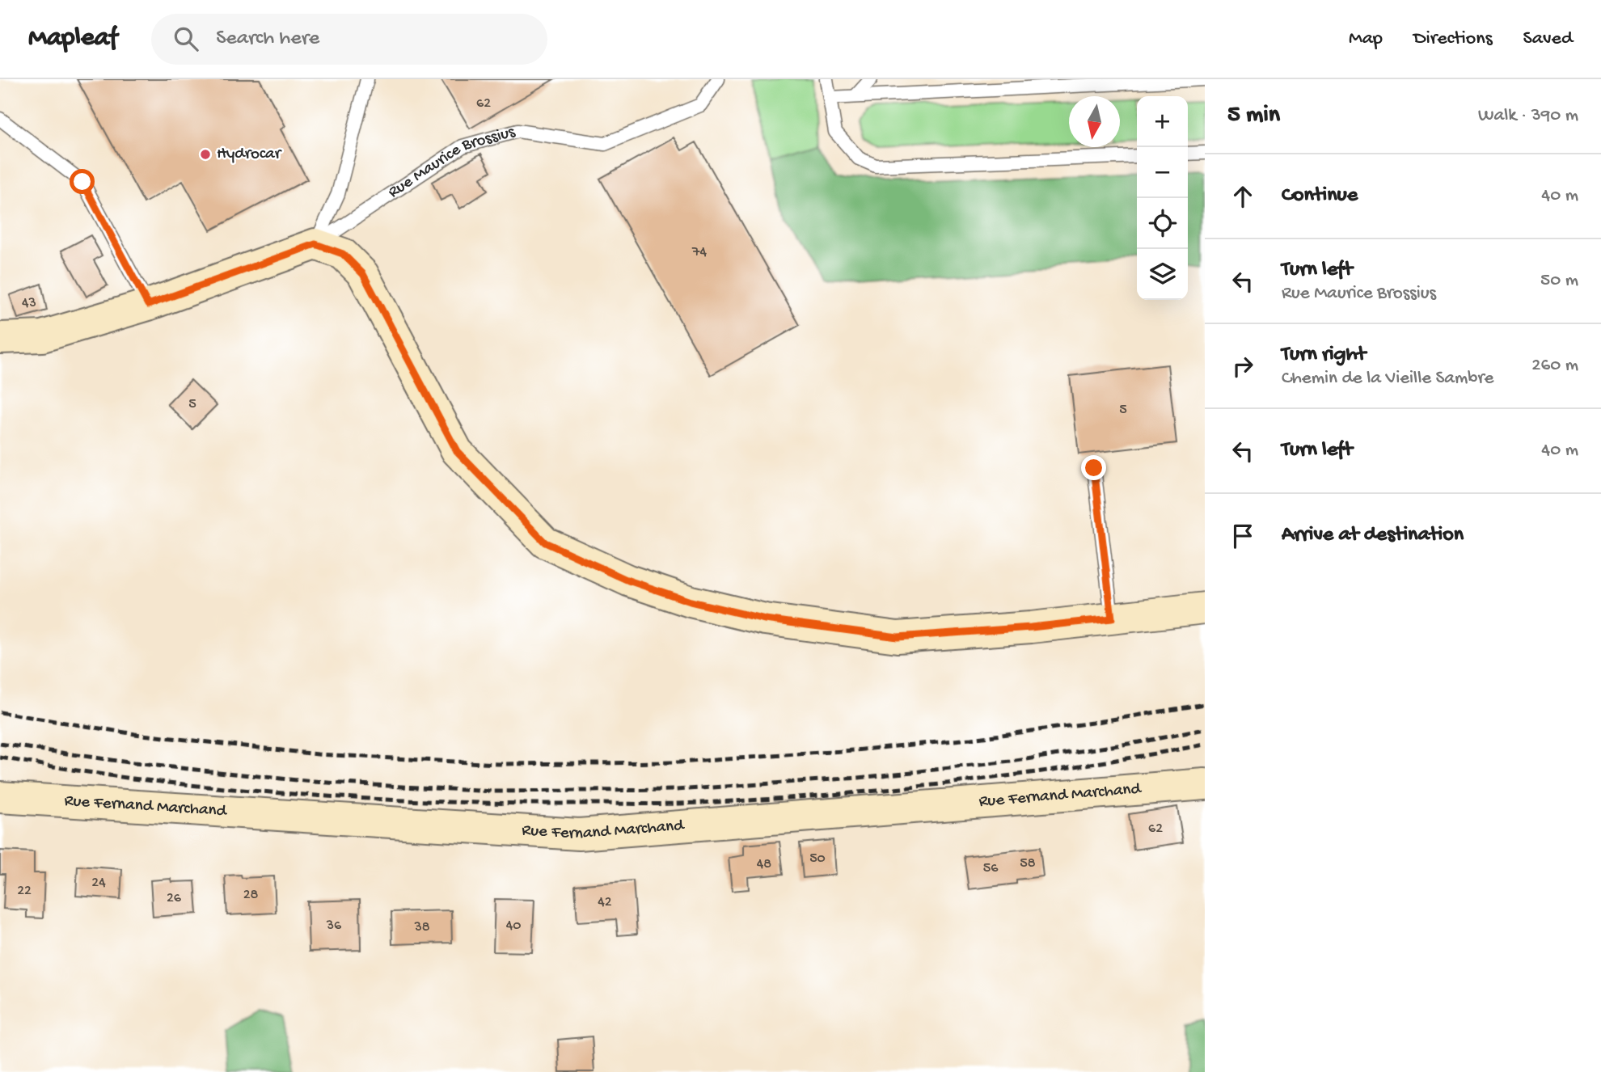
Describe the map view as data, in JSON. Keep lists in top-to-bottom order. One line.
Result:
{"streets":{"street":["Rue Maurice Brossius","Rue Fernand Marchand"]},"places":["Hydrocar"],"house_numbers":["62","74","43","5","5","62","50","58","48","56","24","22","28","26","42","36","40","38"],"north":"bottom","page":{"header":"Mapleaf","search":"Search here","nav":["Map","Directions","Saved"],"heading":["5 min","Walk · 390 m"],"map_buttons":["+","−"],"list":[["Continue","40 m"],["Turn left","Rue Maurice Brossius","50 m"],["Turn right","Chemin de la Vieille Sambre","260 m"],["Turn left","40 m"],"Arrive at destination"]}}
